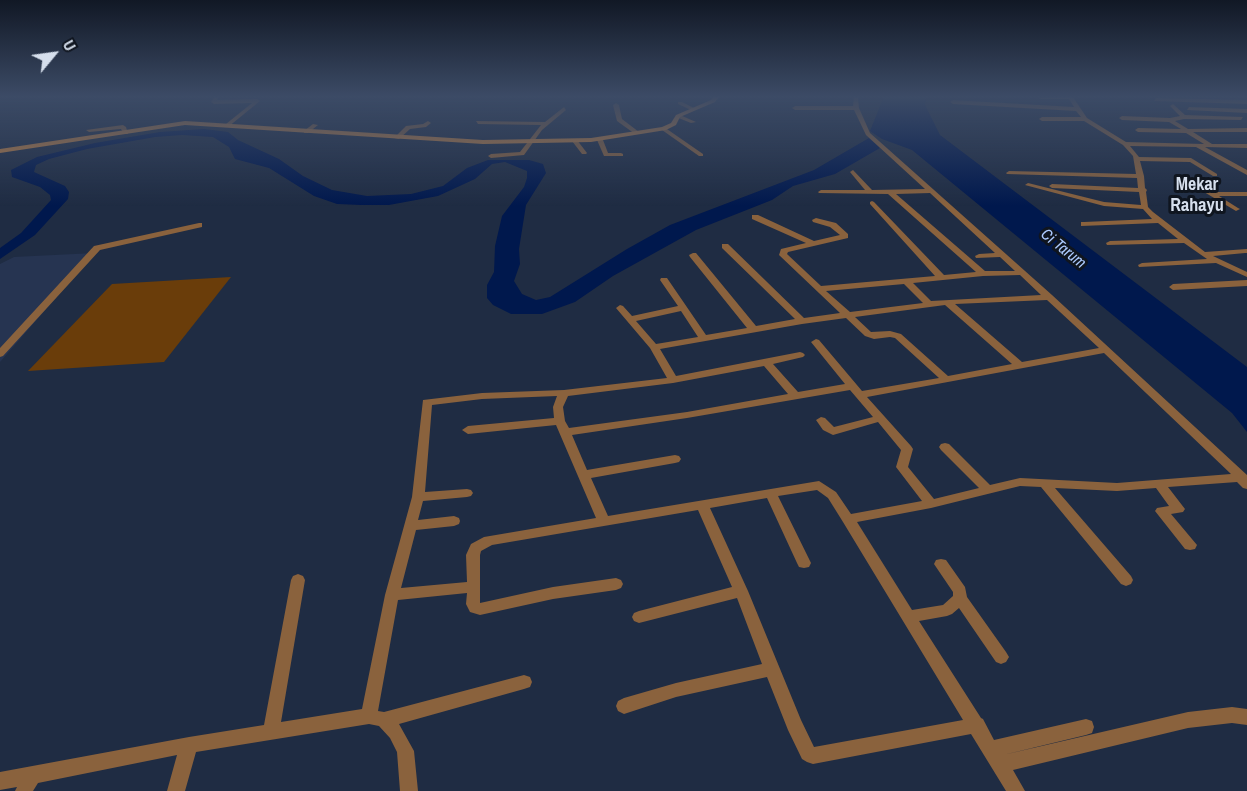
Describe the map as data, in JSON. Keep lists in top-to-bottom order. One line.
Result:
{"districts":["Mekar Rahayu"],"water":["Ci Tarum"],"north":"top right"}
